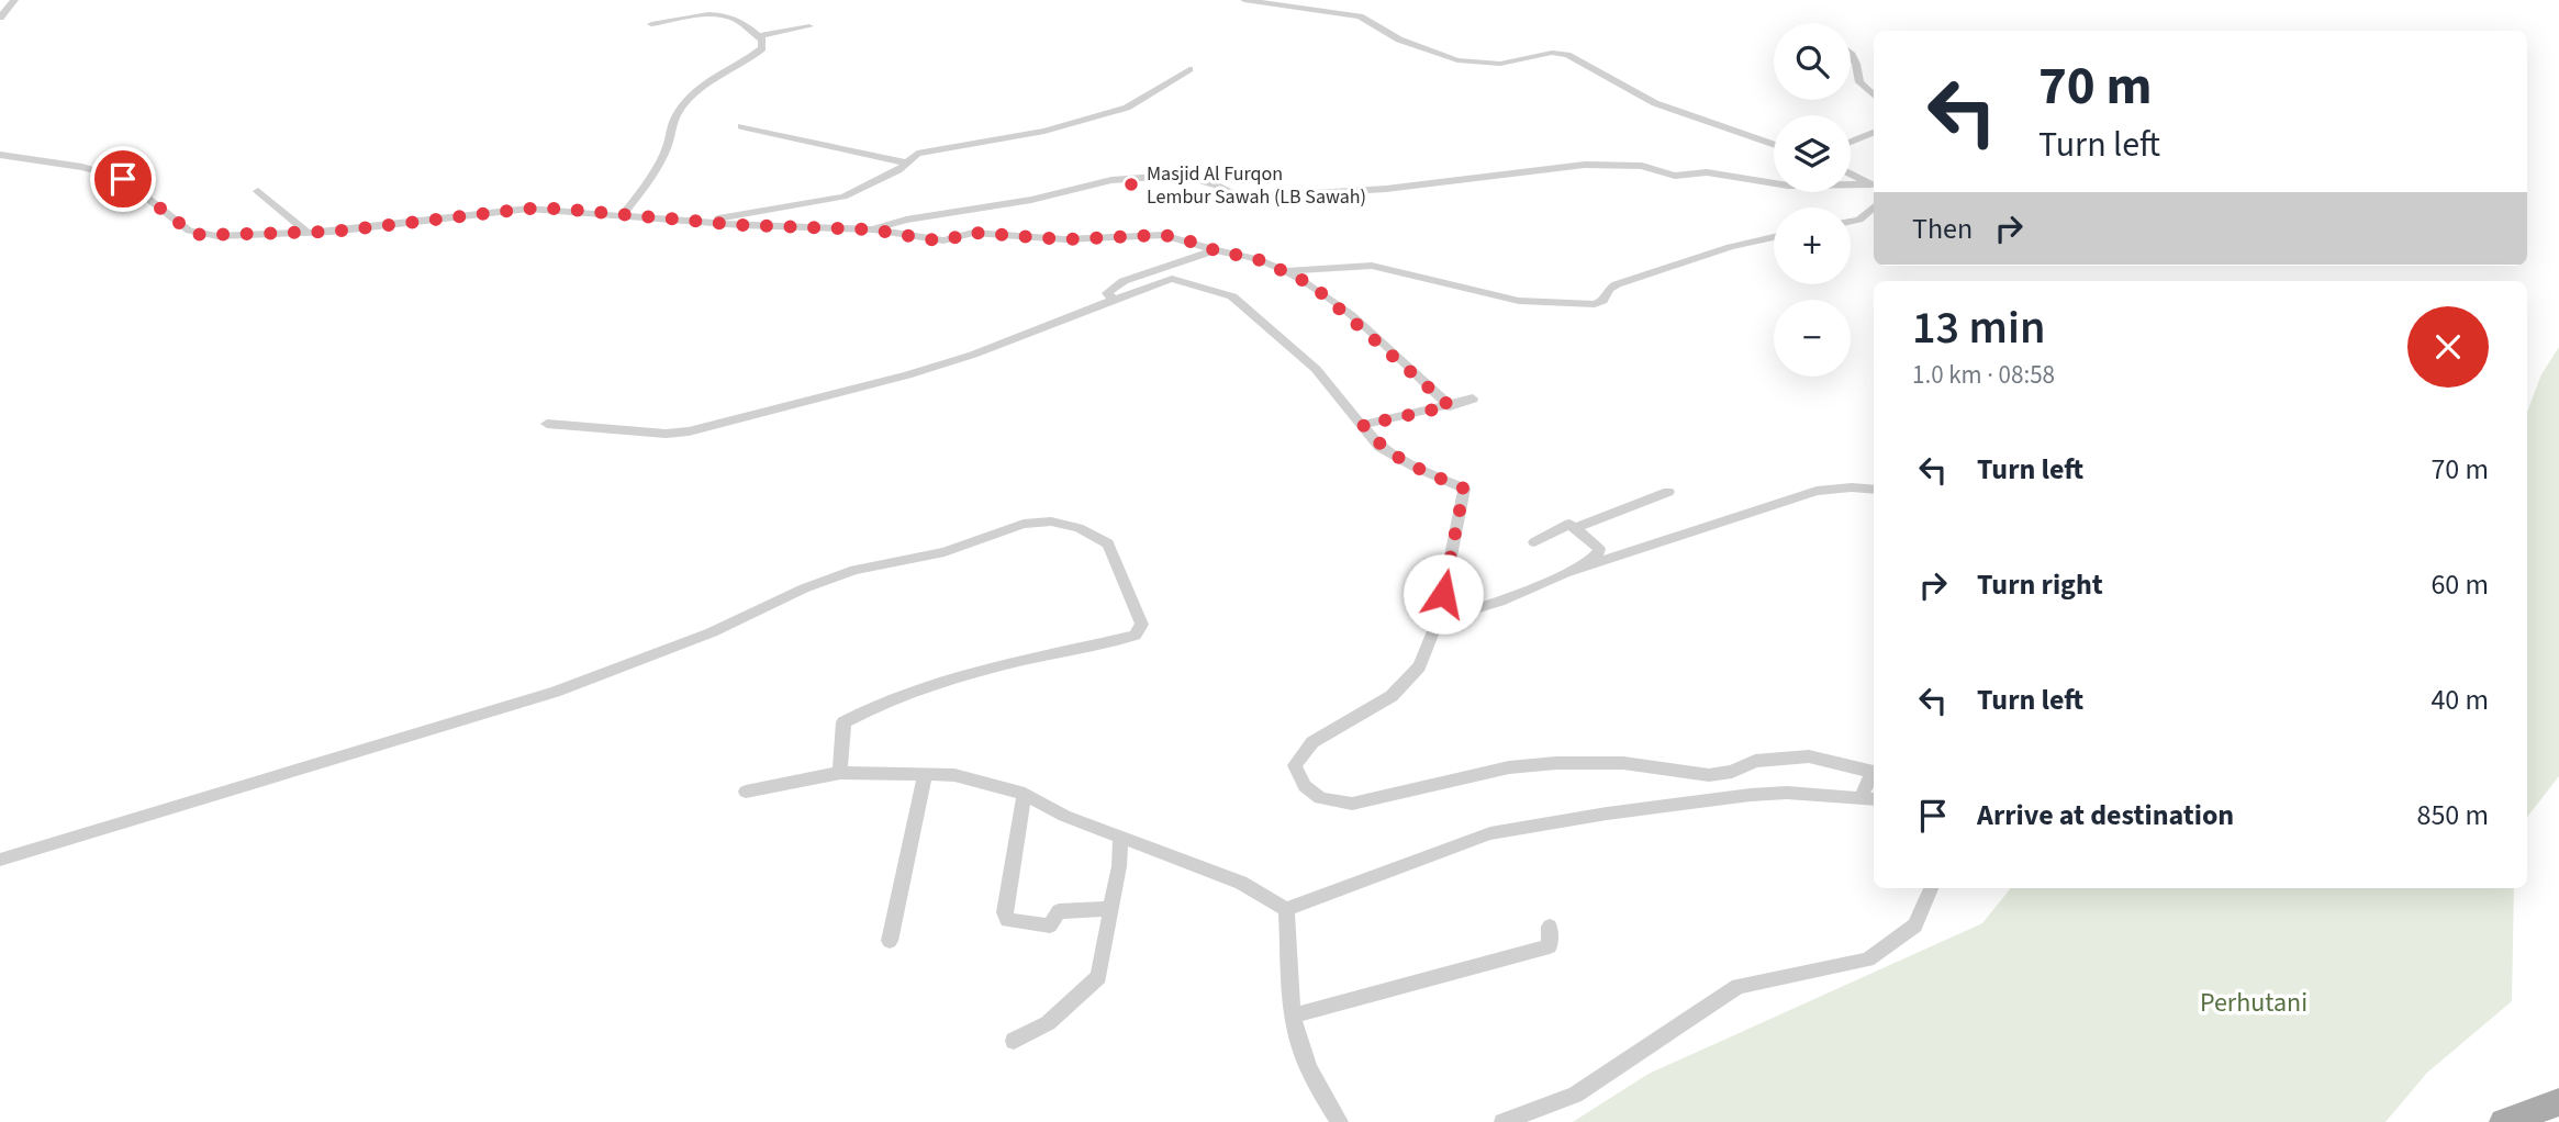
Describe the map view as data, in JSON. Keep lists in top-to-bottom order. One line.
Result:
{"parks":["Perhutani"],"places":["Masjid Al Furqon Lembur Sawah (LB Sawah)"],"page":{"map_buttons":["+","−"],"turn":["70 m","Turn left"],"then":"Then","heading":["13 min","1.0 km · 08:58"],"list":[{"name":"Turn left","value":"70 m"},{"name":"Turn right","value":"60 m"},{"name":"Turn left","value":"40 m"},{"name":"Arrive at destination","value":"850 m"}]}}
